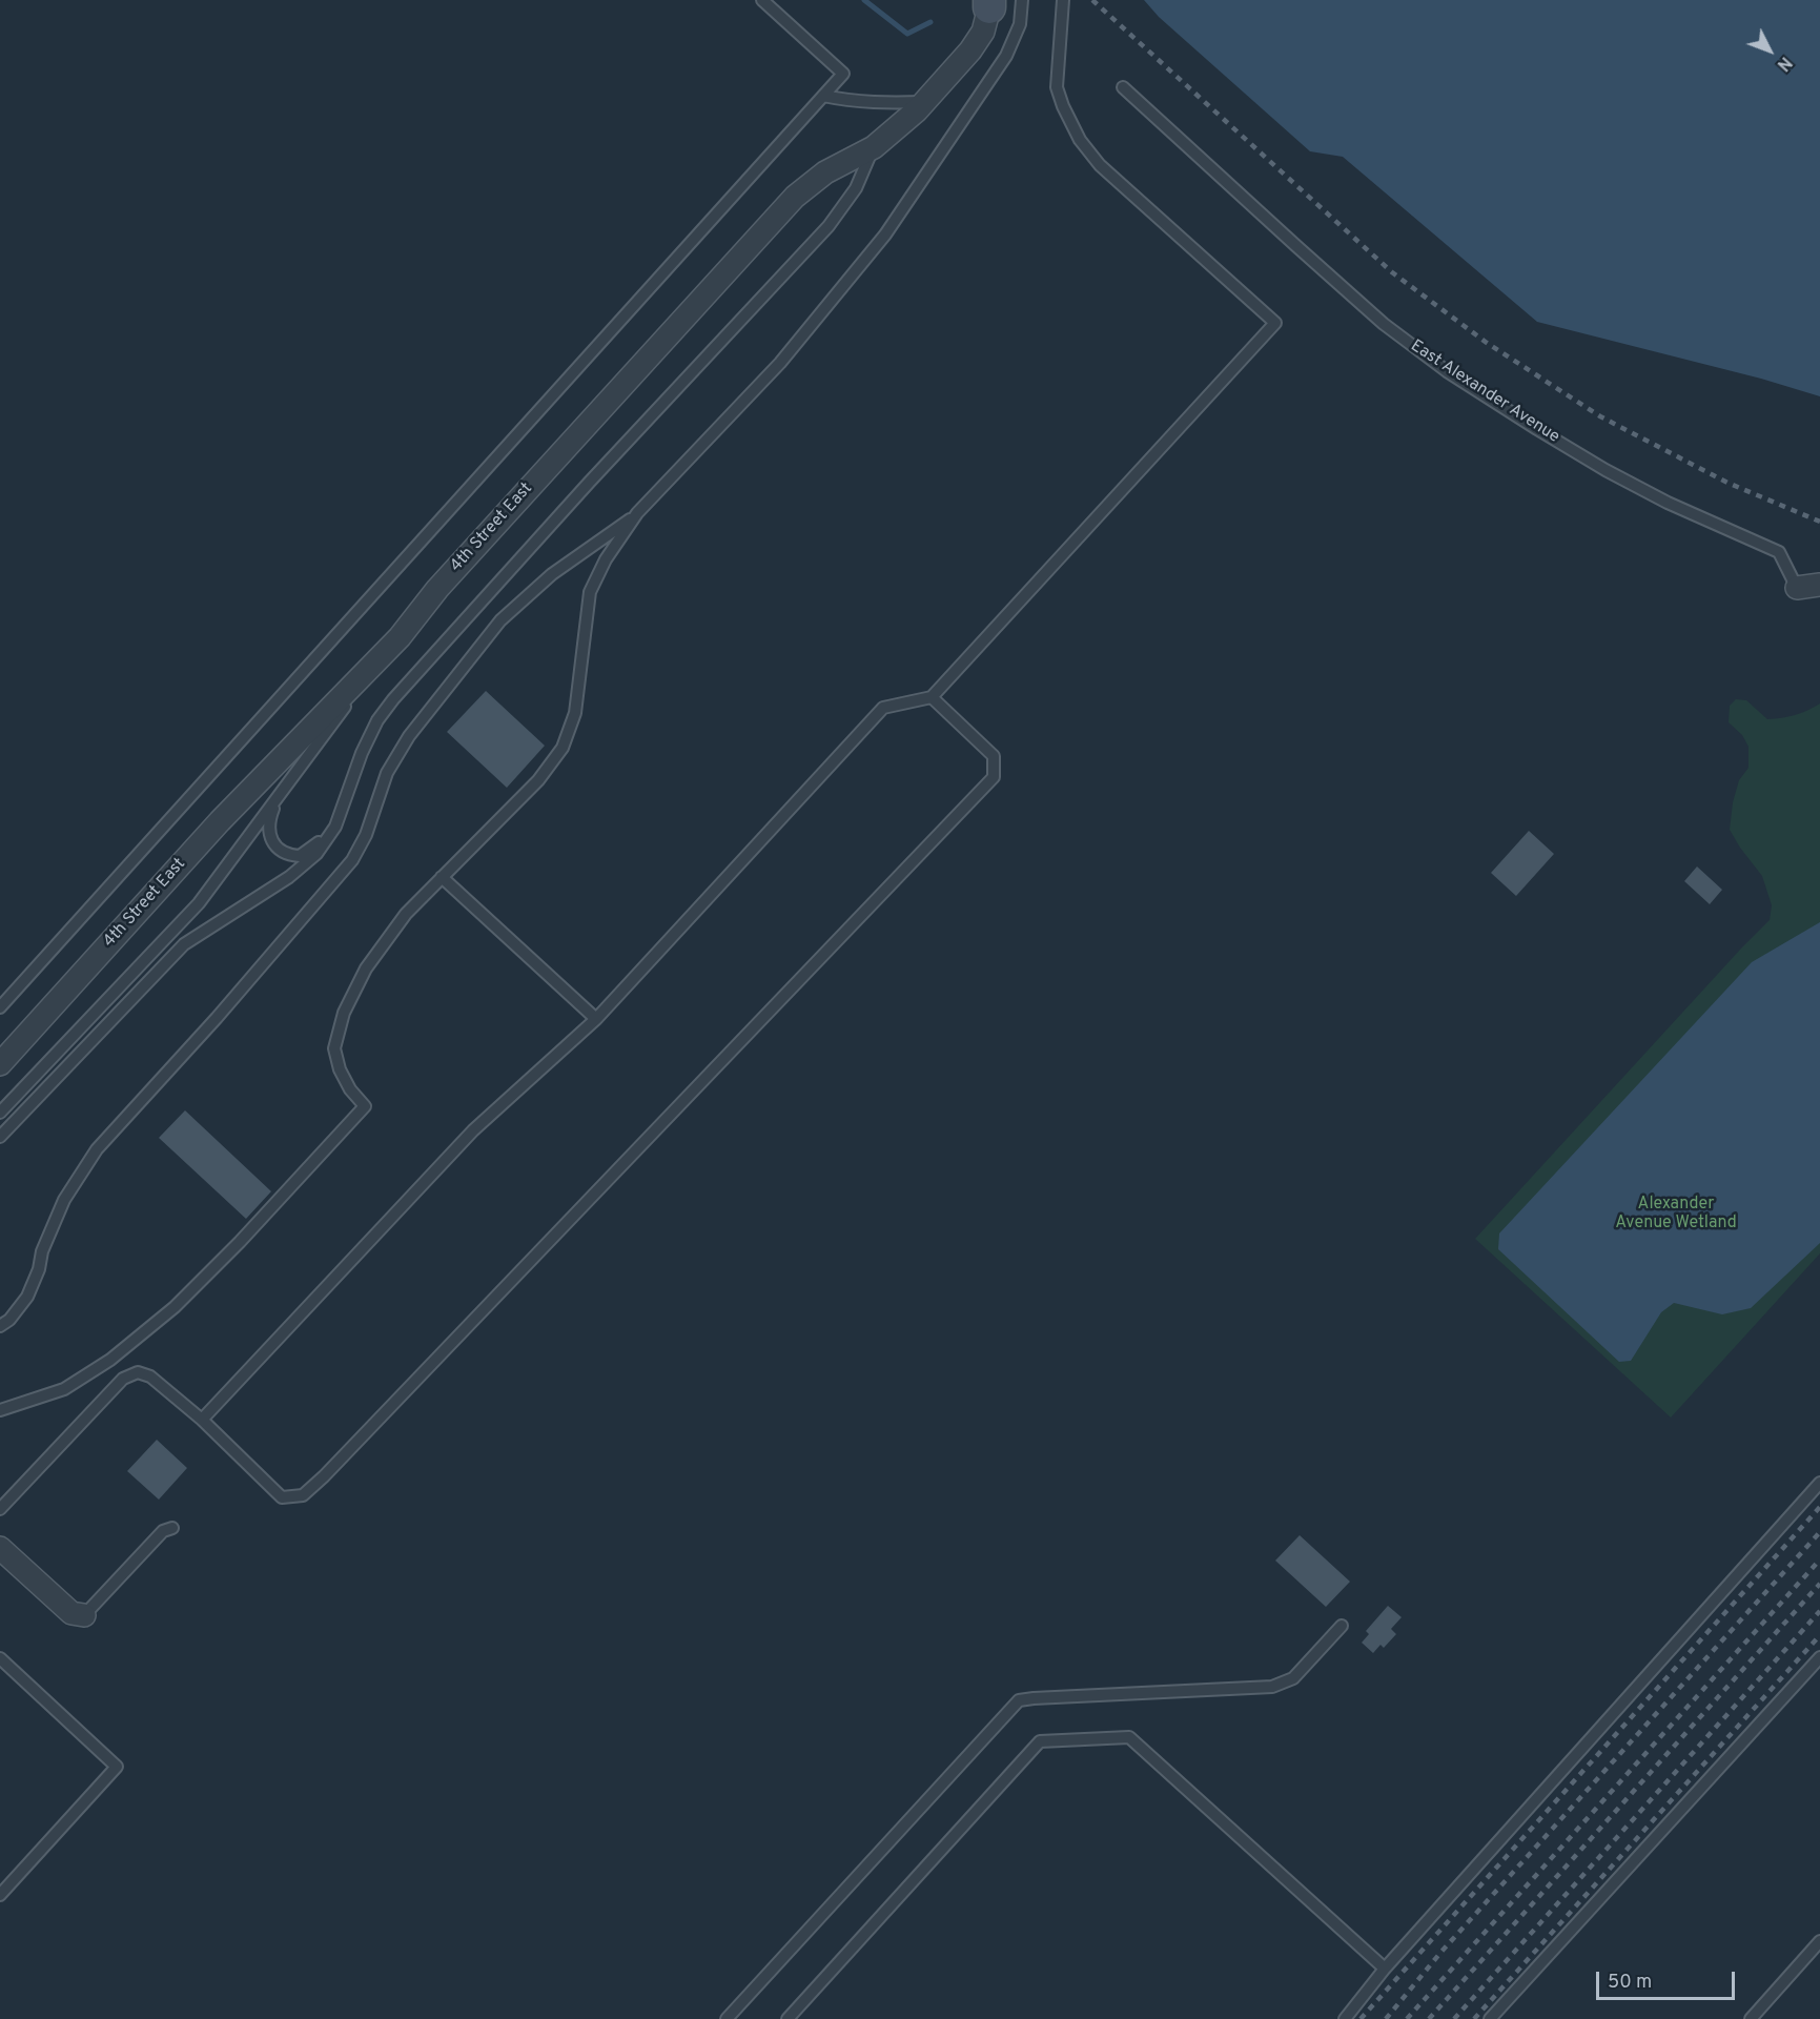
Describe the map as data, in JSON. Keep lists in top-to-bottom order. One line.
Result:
{"streets":{"street":["East Alexander Avenue","4th Street East"]},"parks":["Alexander Avenue Wetland"],"scale_bar":"50 m","north":"bottom right"}
